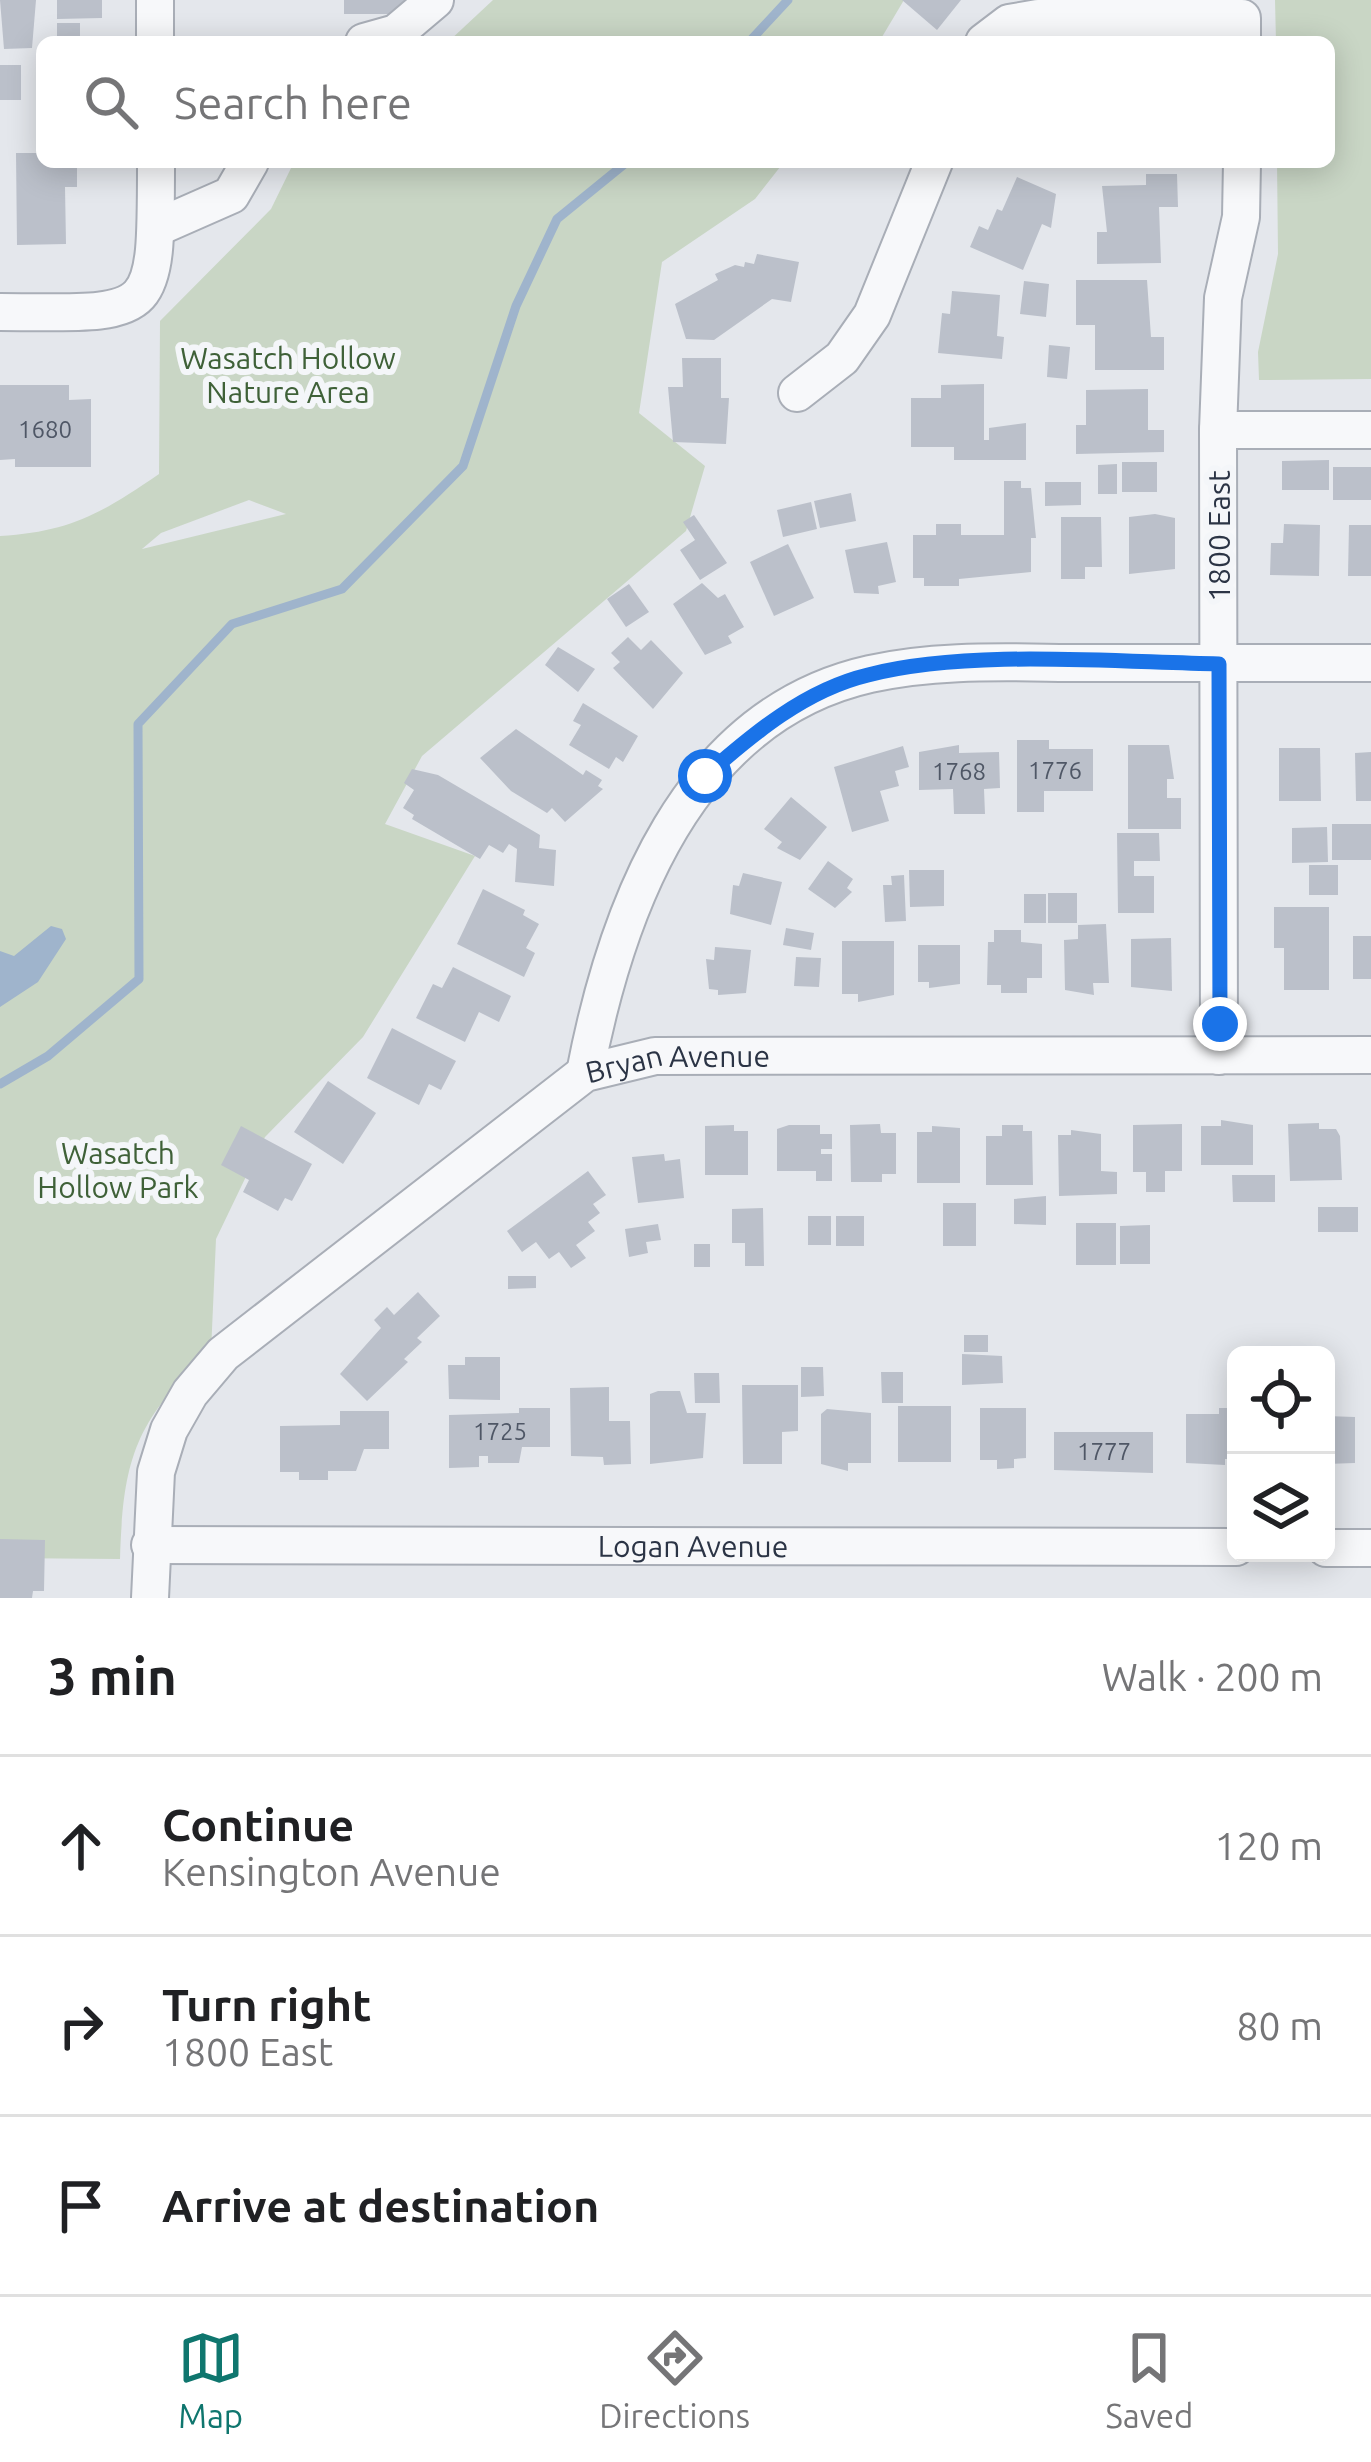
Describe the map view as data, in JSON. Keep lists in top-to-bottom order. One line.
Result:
{"streets":{"street":["1800 East","Bryan Avenue","Logan Avenue"]},"crossings":[["1800 East","Bryan Avenue"],["Bryan Avenue","Logan Avenue"]],"parks":["Wasatch Hollow Nature Area","Wasatch Hollow Park"],"house_numbers":["1680","1776","1768","1725","1777"],"page":{"search":"Search here","heading":["3 min","Walk · 200 m"],"list":[["Continue","Kensington Avenue","120 m"],["Turn right","1800 East","80 m"],"Arrive at destination"],"nav":["Map","Directions","Saved"]}}
